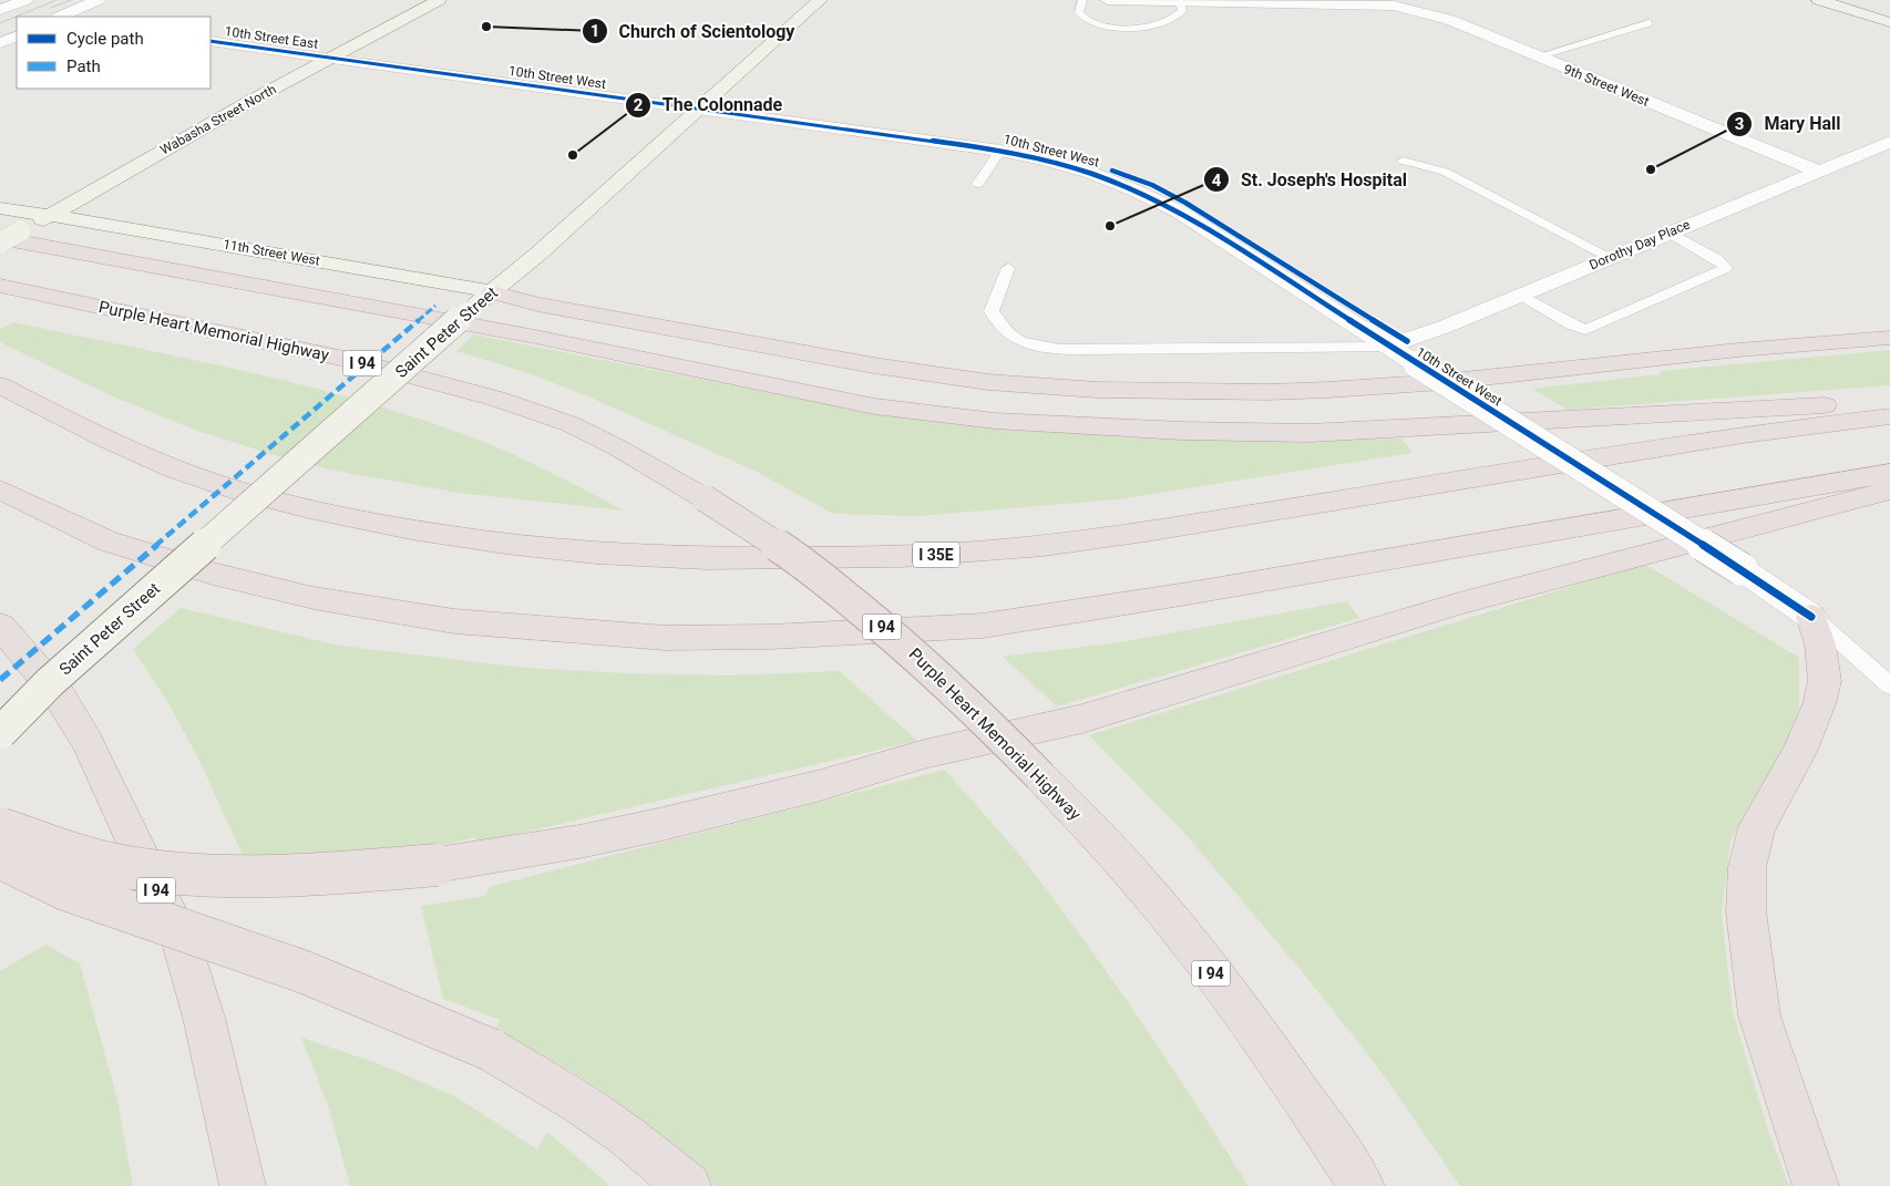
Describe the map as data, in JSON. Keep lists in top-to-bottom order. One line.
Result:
{"streets":{"highway":["Purple Heart Memorial Highway","I 94","I 35E"],"main road":["Wabasha Street North","11th Street West","Saint Peter Street"],"street":["10th Street East","10th Street West","9th Street West","Dorothy Day Place"]},"crossings":[["10th Street East","10th Street West"],["10th Street East","Wabasha Street North"],["10th Street West","Wabasha Street North"],["10th Street West","Dorothy Day Place"],["10th Street West","Saint Peter Street"],["9th Street West","Dorothy Day Place"],["Wabasha Street North","11th Street West"],["11th Street West","Saint Peter Street"]],"places":["Church of Scientology","The Colonnade","Mary Hall","St. Joseph's Hospital"],"legend":["Cycle path","Path"]}
